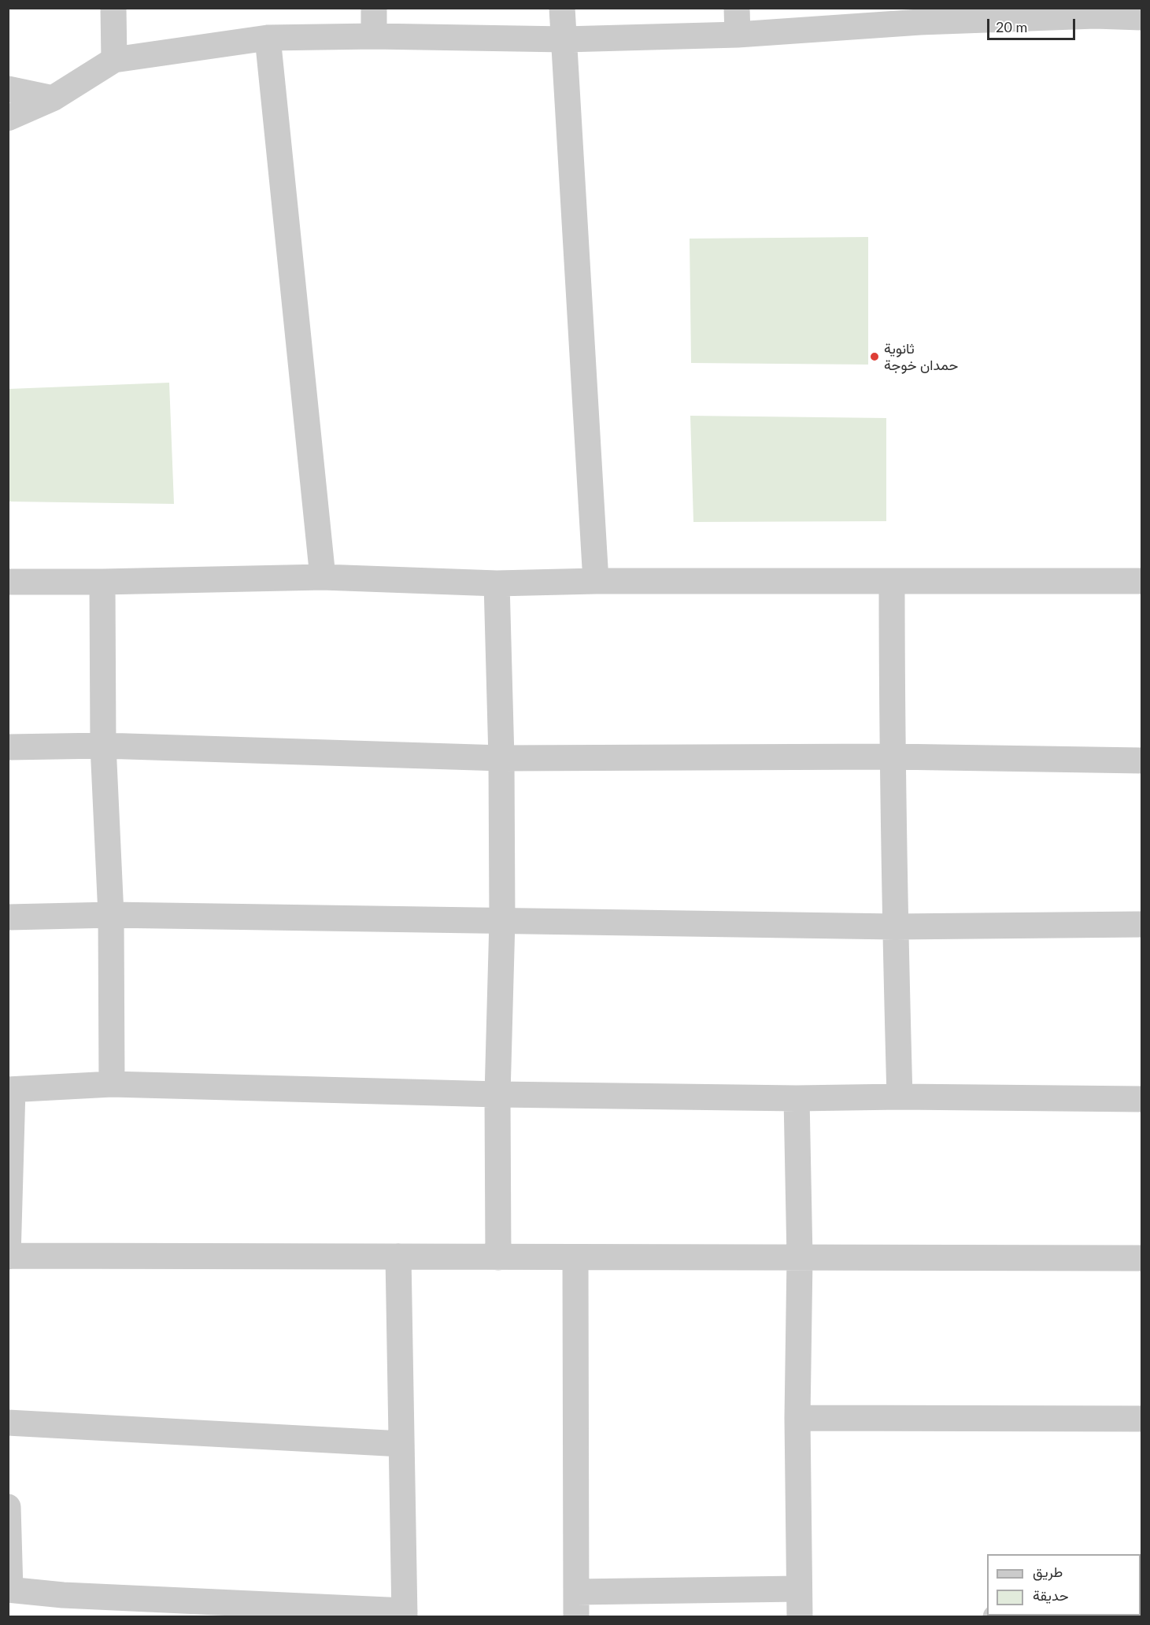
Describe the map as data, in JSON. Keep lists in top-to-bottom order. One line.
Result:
{"places":["ثانوية حمدان خوجة"],"legend":["طريق","حديقة"],"scale_bar":"20 m"}
